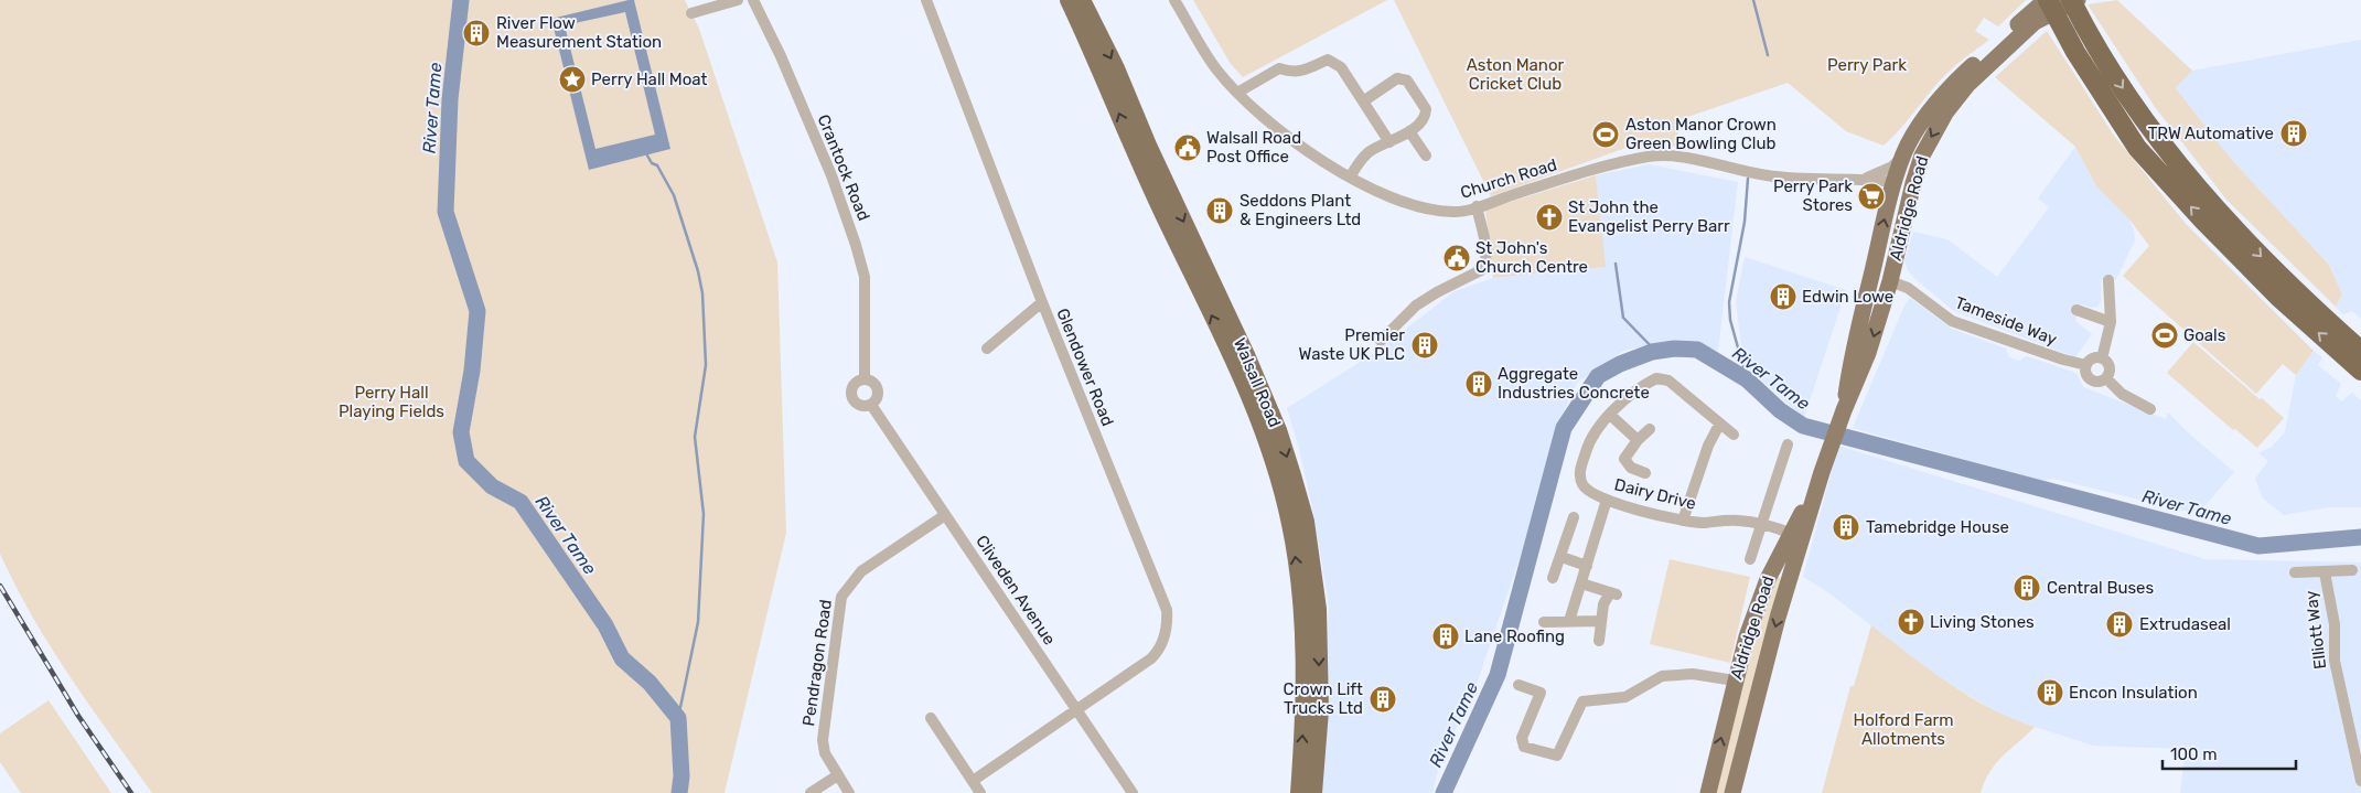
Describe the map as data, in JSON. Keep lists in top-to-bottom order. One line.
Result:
{"streets":{"highway":["Walsall Road"],"main road":["Aldridge Road"],"street":["Crantock Road","Church Road","Tameside Way","Glendower Road","Dairy Drive","Cliveden Avenue","Elliott Way","Pendragon Road"]},"crossings":[["Crantock Road","Cliveden Avenue"],["Church Road","Aldridge Road"],["Aldridge Road","Tameside Way"],["Aldridge Road","Dairy Drive"],["Glendower Road","Cliveden Avenue"],["Cliveden Avenue","Pendragon Road"]],"water":["River Tame"],"parks":["Aston Manor Cricket Club","Perry Park","Perry Hall Playing Fields","Holford Farm Allotments"],"places":{"building":["River Flow Measurement Station","TRW Automative","Seddons Plant & Engineers Ltd","Edwin Lowe","Premier Waste UK PLC","Aggregate Industries Concrete","Tamebridge House","Central Buses","Extrudaseal","Lane Roofing","Encon Insulation","Crown Lift Trucks Ltd"],"place":["Perry Hall Moat"],"sports":["Aston Manor Crown Green Bowling Club","Goals"],"public building":["Walsall Road Post Office","St John's Church Centre"],"supermarket":["Perry Park Stores"],"church":["St John the Evangelist Perry Barr","Living Stones"]},"scale_bar":"100 m"}
